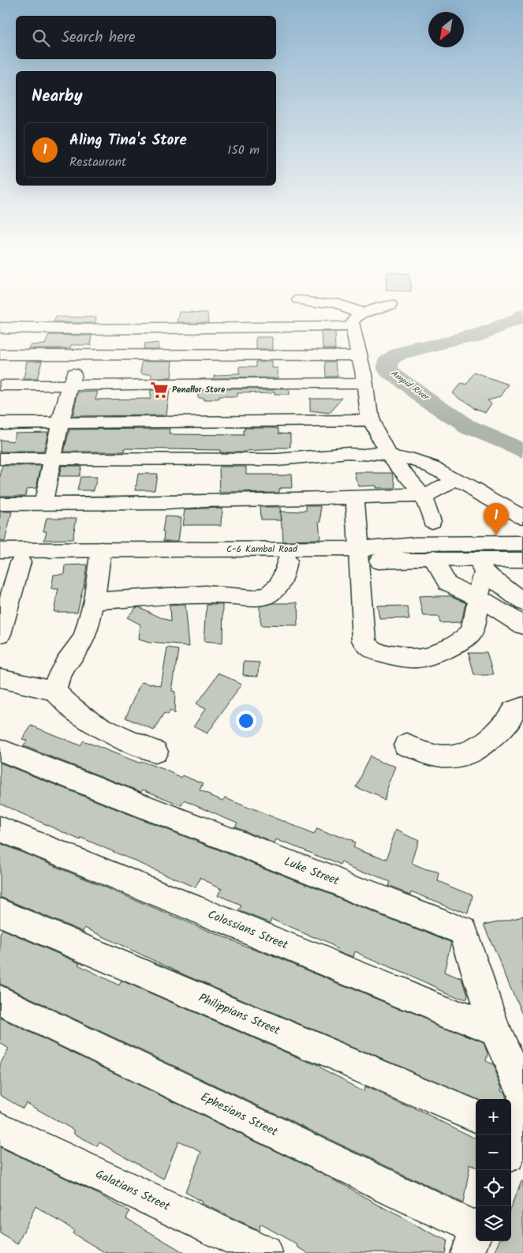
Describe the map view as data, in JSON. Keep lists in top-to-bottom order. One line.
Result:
{"streets":{"street":["C-6 Kambal Road","Luke Street","Colossians Street","Philippians Street","Ephesians Street","Galatians Street"]},"crossings":[["Luke Street","Colossians Street"]],"water":["Ampid River"],"places":{"supermarket":["Penaflor Store"]},"north":"bottom left","page":{"search":"Search here","heading":"Nearby","list":[{"mark":"1","name":"Aling Tina's Store","note":"Restaurant","value":"150 m"}],"pins":"1","map_buttons":["+","−"]}}
